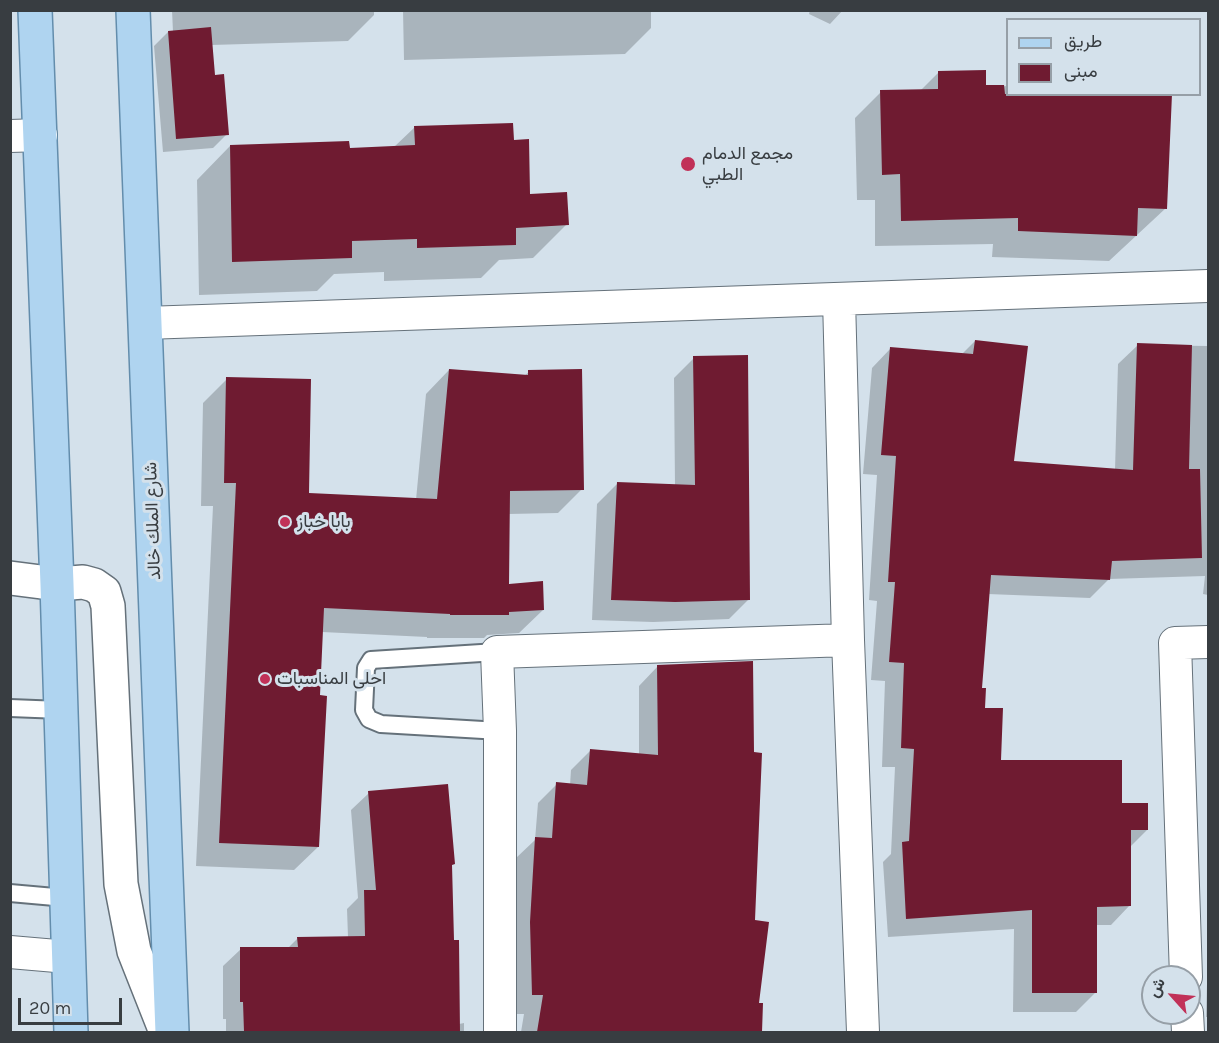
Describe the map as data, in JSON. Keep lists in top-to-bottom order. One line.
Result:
{"streets":{"main road":["شارع الملك خالد"]},"places":["مجمع الدمام الطبي","بابا خباز","احلى المناسبات"],"legend":["طريق","مبنى"],"scale_bar":"20 m","north":"top left"}
